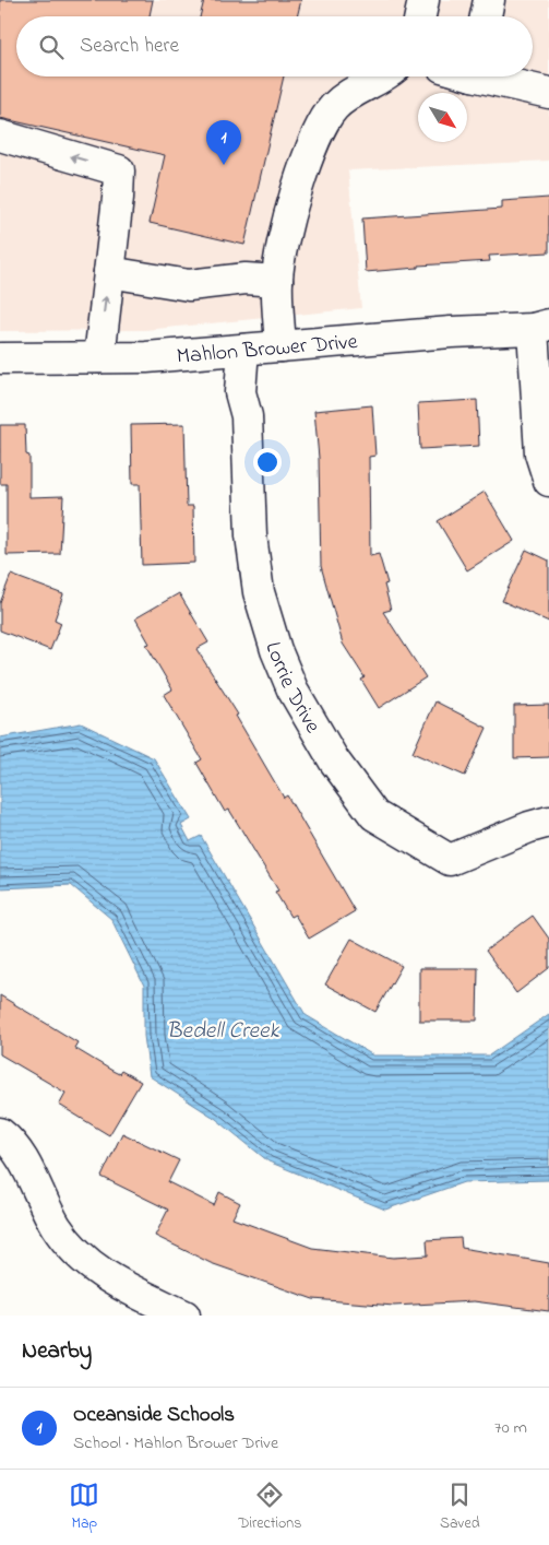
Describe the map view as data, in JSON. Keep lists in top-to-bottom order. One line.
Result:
{"streets":{"street":["Mahlon Brower Drive","Lorrie Drive"]},"crossings":[["Mahlon Brower Drive","Lorrie Drive"]],"water":["Bedell Creek"],"north":"bottom right","page":{"search":"Search here","pins":"1","heading":"Nearby","list":[{"mark":"1","name":"Oceanside Schools","note":"School · Mahlon Brower Drive","value":"70 m"}],"nav":["Map","Directions","Saved"]}}
